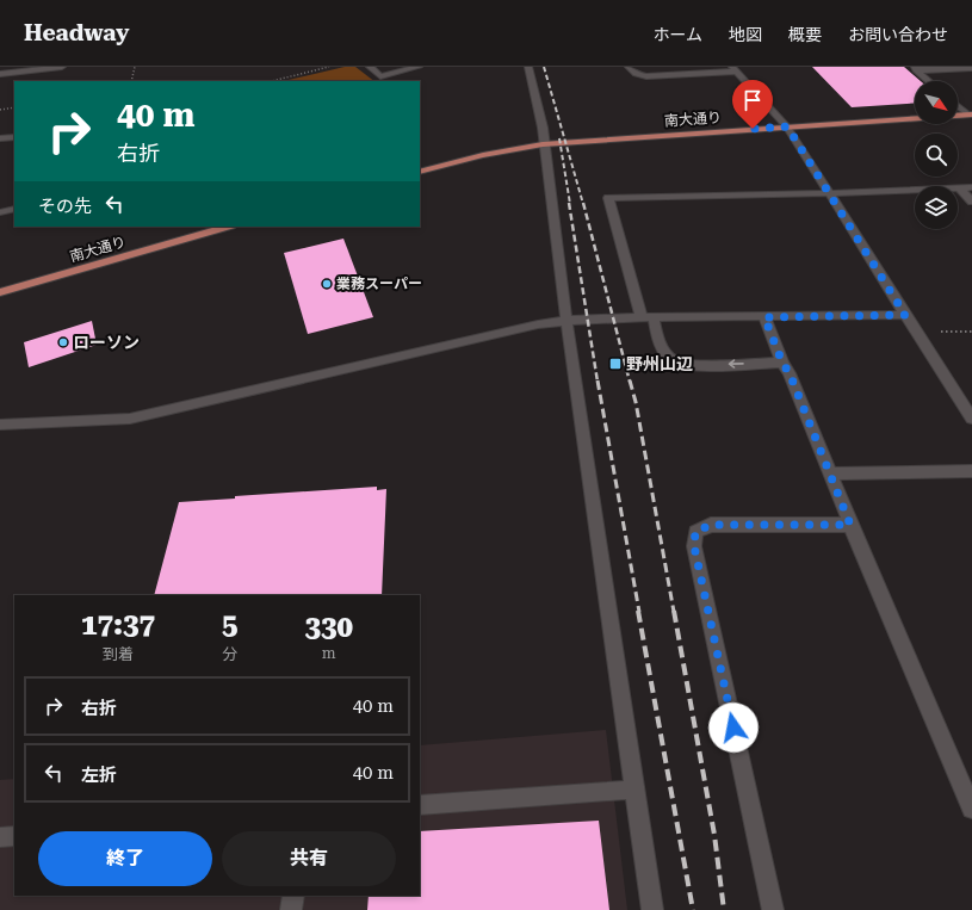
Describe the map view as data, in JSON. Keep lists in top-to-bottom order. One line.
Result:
{"streets":{"main road":["南大通り"]},"places":{"other":["業務スーパー","ローソン"],"transit":["野州山辺"]},"north":"bottom right","page":{"header":"Headway","nav":["ホーム","地図","概要","お問い合わせ"],"turn":["40 m","右折"],"then":"その先","eta":["17:37","到着","5","分","330","m"],"list":[{"name":"右折","value":"40 m"},{"name":"左折","value":"40 m"}],"buttons":["終了","共有"]}}
